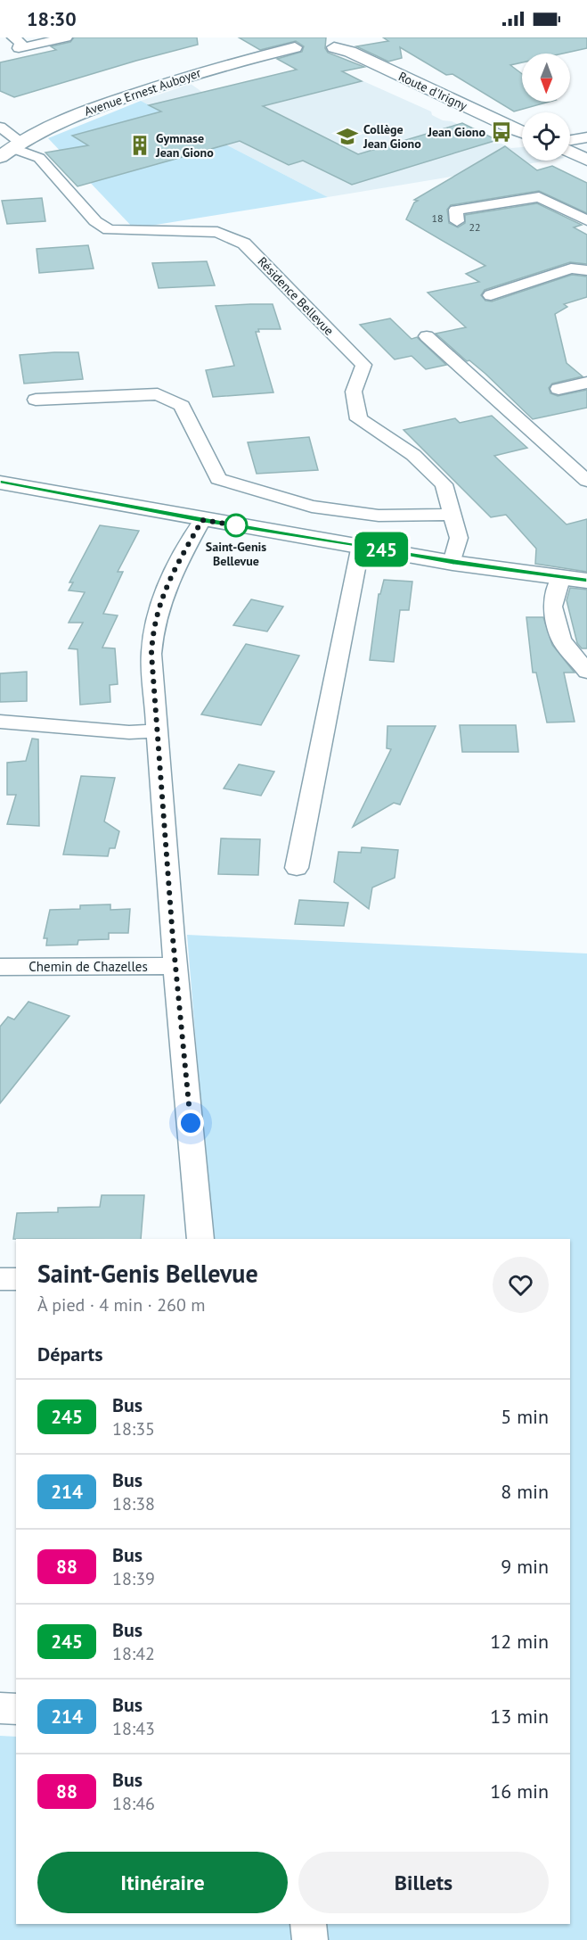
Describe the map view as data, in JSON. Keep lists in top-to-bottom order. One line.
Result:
{"streets":{"street":["Route d'Irigny","Avenue Ernest Auboyer","Résidence Bellevue","Chemin de Chazelles"]},"crossings":[["Route d'Irigny","Avenue Ernest Auboyer"],["Avenue Ernest Auboyer","Résidence Bellevue"]],"places":{"bus stop":["Jean Giono"],"school or university":["Collège Jean Giono"],"building":["Gymnase Jean Giono"],"other":["Saint-Genis Bellevue"]},"lines":["bus line 245"],"house_numbers":["18","22"],"north":"bottom","page":{"status":"18:30","on_map":"245","heading":[["Saint-Genis Bellevue","À pied · 4 min · 260 m"],"Départs"],"list":[{"mark":"245","name":"Bus","note":"18:35","value":"5 min"},{"mark":"214","name":"Bus","note":"18:38","value":"8 min"},{"mark":"88","name":"Bus","note":"18:39","value":"9 min"},{"mark":"245","name":"Bus","note":"18:42","value":"12 min"},{"mark":"214","name":"Bus","note":"18:43","value":"13 min"},{"mark":"88","name":"Bus","note":"18:46","value":"16 min"}],"buttons":["Itinéraire","Billets"]}}
